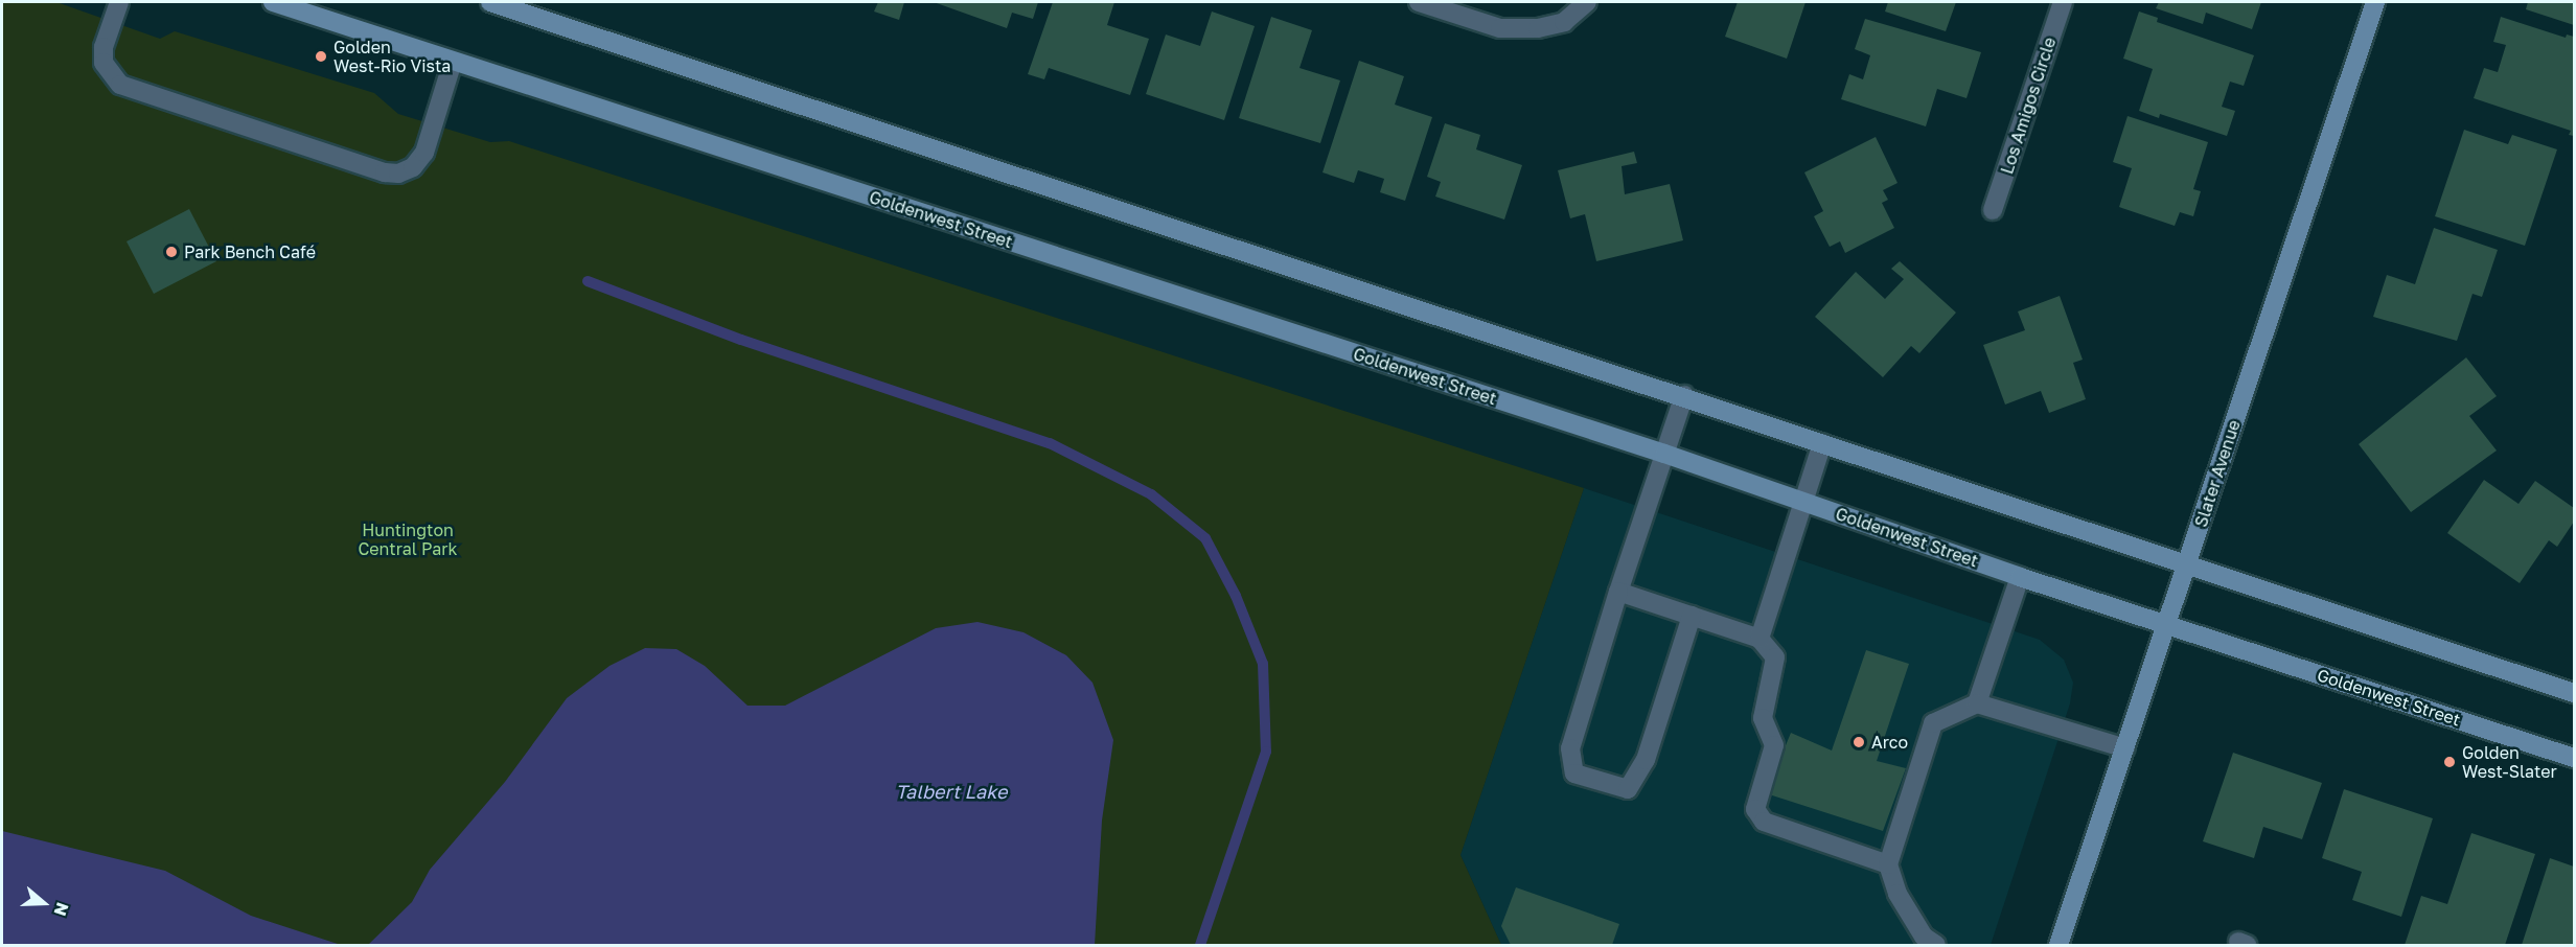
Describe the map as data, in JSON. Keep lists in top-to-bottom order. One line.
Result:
{"streets":{"main road":["Goldenwest Street","Slater Avenue"],"street":["Los Amigos Circle"]},"crossings":[["Goldenwest Street","Slater Avenue"]],"water":["Talbert Lake"],"parks":["Huntington Central Park"],"places":["Golden West-Rio Vista","Park Bench Café","Arco","Golden West-Slater"],"north":"right"}
